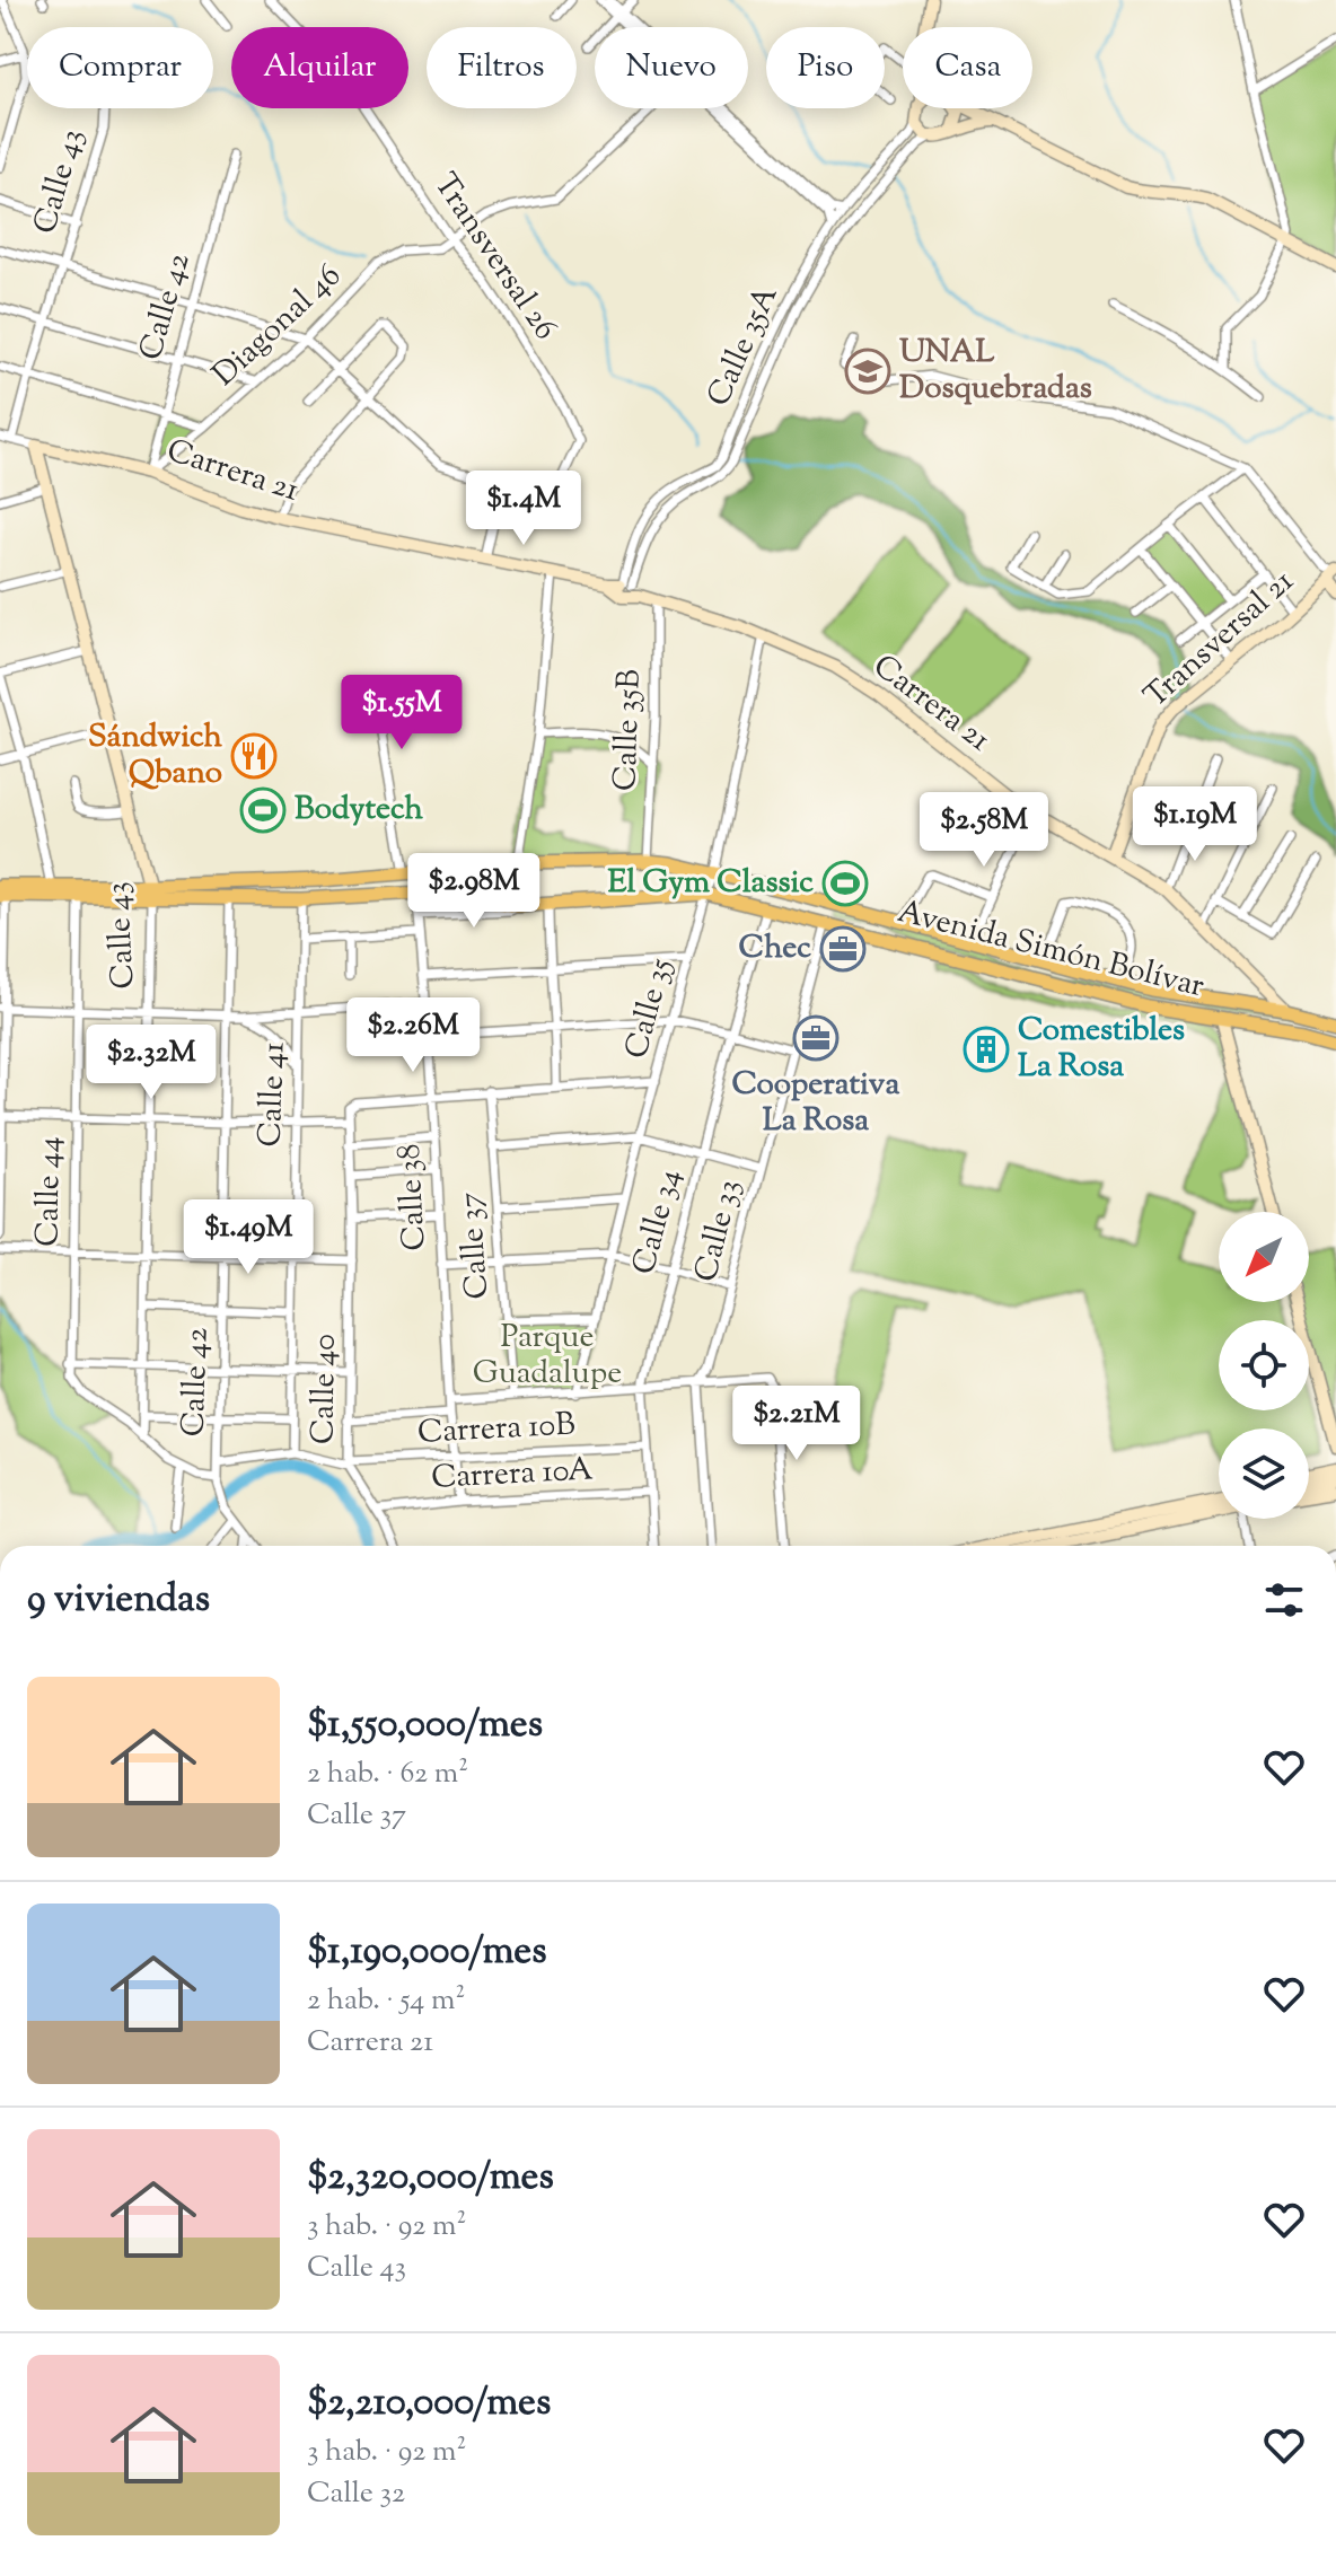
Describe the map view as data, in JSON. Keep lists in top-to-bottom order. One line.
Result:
{"streets":{"main road":["Avenida Simón Bolívar"],"street":["Calle 43","Transversal 26","Calle 42","Diagonal 46","Calle 35A","Carrera 21","Transversal 21","Calle 35B","Calle 35","Calle 41","Calle 44","Calle 38","Calle 34","Calle 33","Calle 37","Calle 40","Carrera 10B","Carrera 10A"]},"crossings":[["Calle 43","Carrera 21"],["Calle 43","Avenida Simón Bolívar"],["Calle 43","Calle 44"],["Transversal 26","Diagonal 46"],["Calle 42","Diagonal 46"],["Calle 42","Carrera 21"],["Calle 42","Avenida Simón Bolívar"],["Calle 42","Carrera 10B"],["Diagonal 46","Carrera 21"],["Calle 35A","Carrera 21"],["Carrera 21","Transversal 21"],["Carrera 21","Calle 35B"],["Carrera 21","Avenida Simón Bolívar"],["Carrera 21","Calle 35"],["Calle 35B","Avenida Simón Bolívar"],["Avenida Simón Bolívar","Calle 35"],["Avenida Simón Bolívar","Calle 41"],["Avenida Simón Bolívar","Calle 38"],["Avenida Simón Bolívar","Calle 34"],["Avenida Simón Bolívar","Calle 33"],["Calle 41","Carrera 10B"],["Calle 38","Calle 40"],["Calle 38","Carrera 10B"],["Calle 38","Carrera 10A"],["Calle 34","Carrera 10B"],["Calle 34","Carrera 10A"],["Calle 40","Carrera 10B"],["Calle 40","Carrera 10A"]],"parks":["Parque Guadalupe"],"places":{"school or university":["UNAL Dosquebradas"],"restaurant":["Sándwich Qbano"],"sports":["Bodytech","El Gym Classic"],"office":["Chec","Cooperativa La Rosa"],"building":["Comestibles La Rosa"]},"north":"bottom left","page":{"chip":["Comprar","Alquilar","Filtros","Nuevo","Piso","Casa"],"price":["$1.4M","$1.55M","$1.19M","$2.58M","$2.98M","$2.26M","$2.32M","$1.49M","$2.21M"],"heading":"9 viviendas","list":[{"name":"$1,550,000/mes","note":"2 hab. · 62 m² · Calle 37"},{"name":"$1,190,000/mes","note":"2 hab. · 54 m² · Carrera 21"},{"name":"$2,320,000/mes","note":"3 hab. · 92 m² · Calle 43"},{"name":"$2,210,000/mes","note":"3 hab. · 92 m² · Calle 32"}]}}
